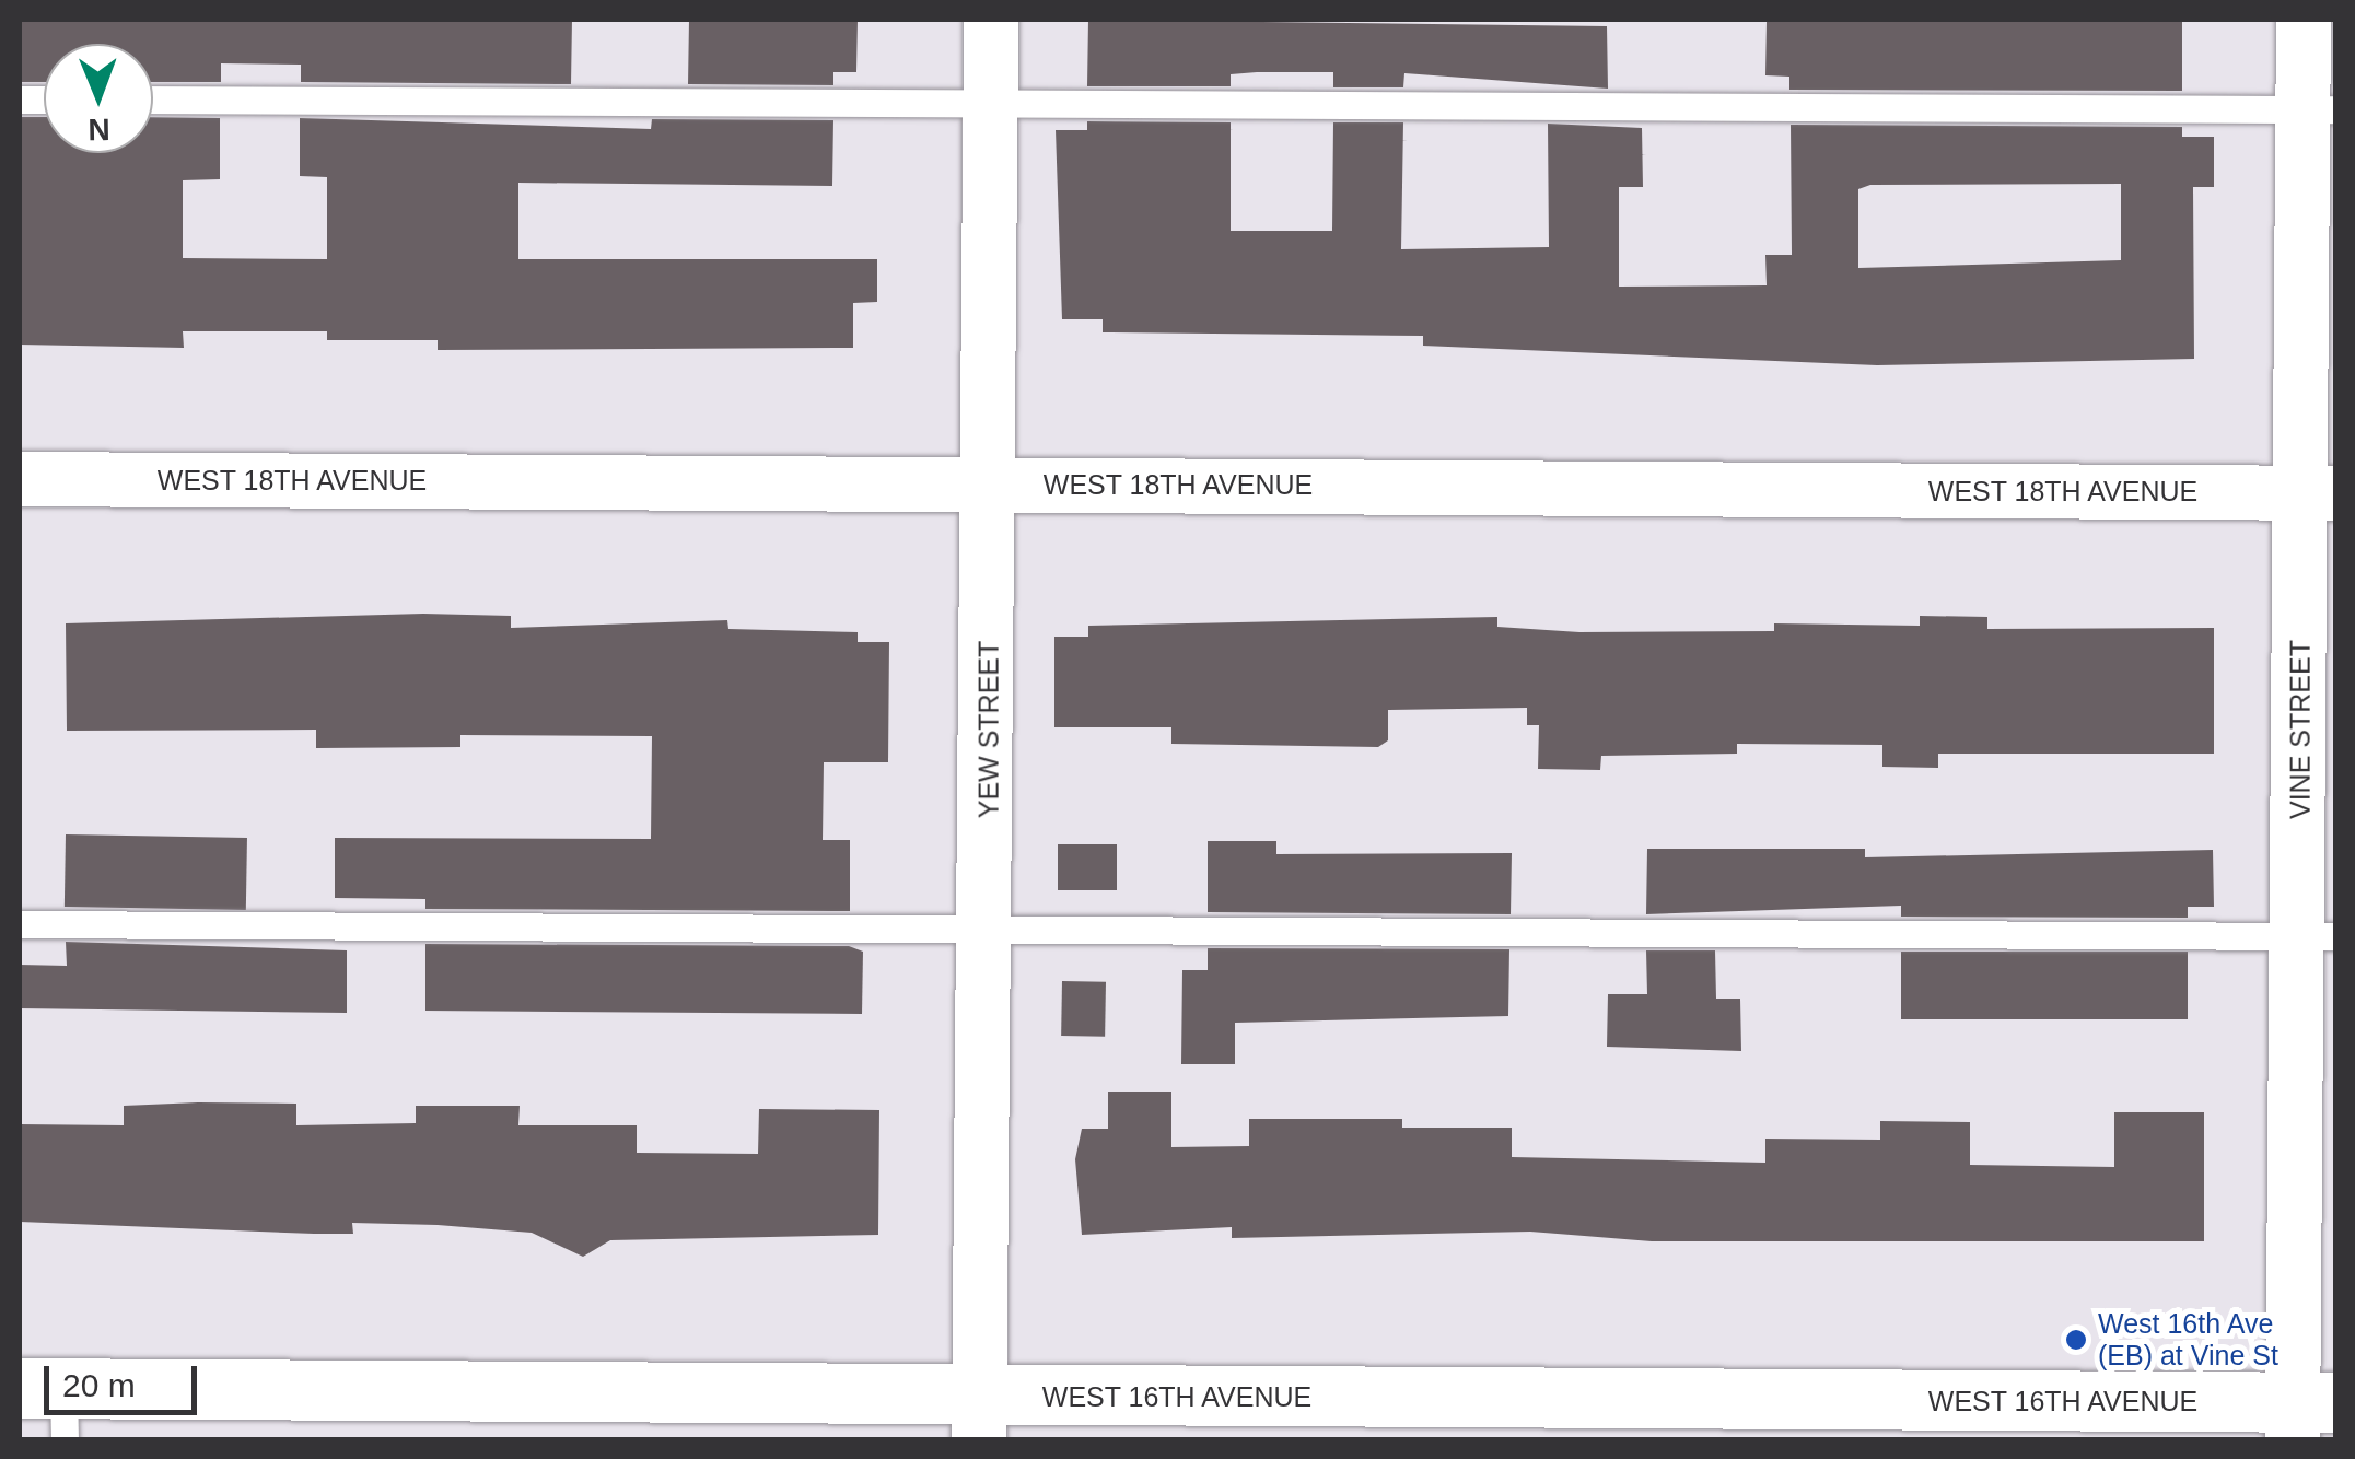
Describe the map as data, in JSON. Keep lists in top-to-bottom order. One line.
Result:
{"streets":{"main road":["WEST 16TH AVENUE"],"street":["WEST 18TH AVENUE","YEW STREET","VINE STREET"]},"crossings":[["WEST 18TH AVENUE","YEW STREET"],["WEST 18TH AVENUE","VINE STREET"],["YEW STREET","WEST 16TH AVENUE"],["VINE STREET","WEST 16TH AVENUE"]],"places":["West 16th Ave (EB) at Vine St"],"scale_bar":"20 m","north":"bottom"}
